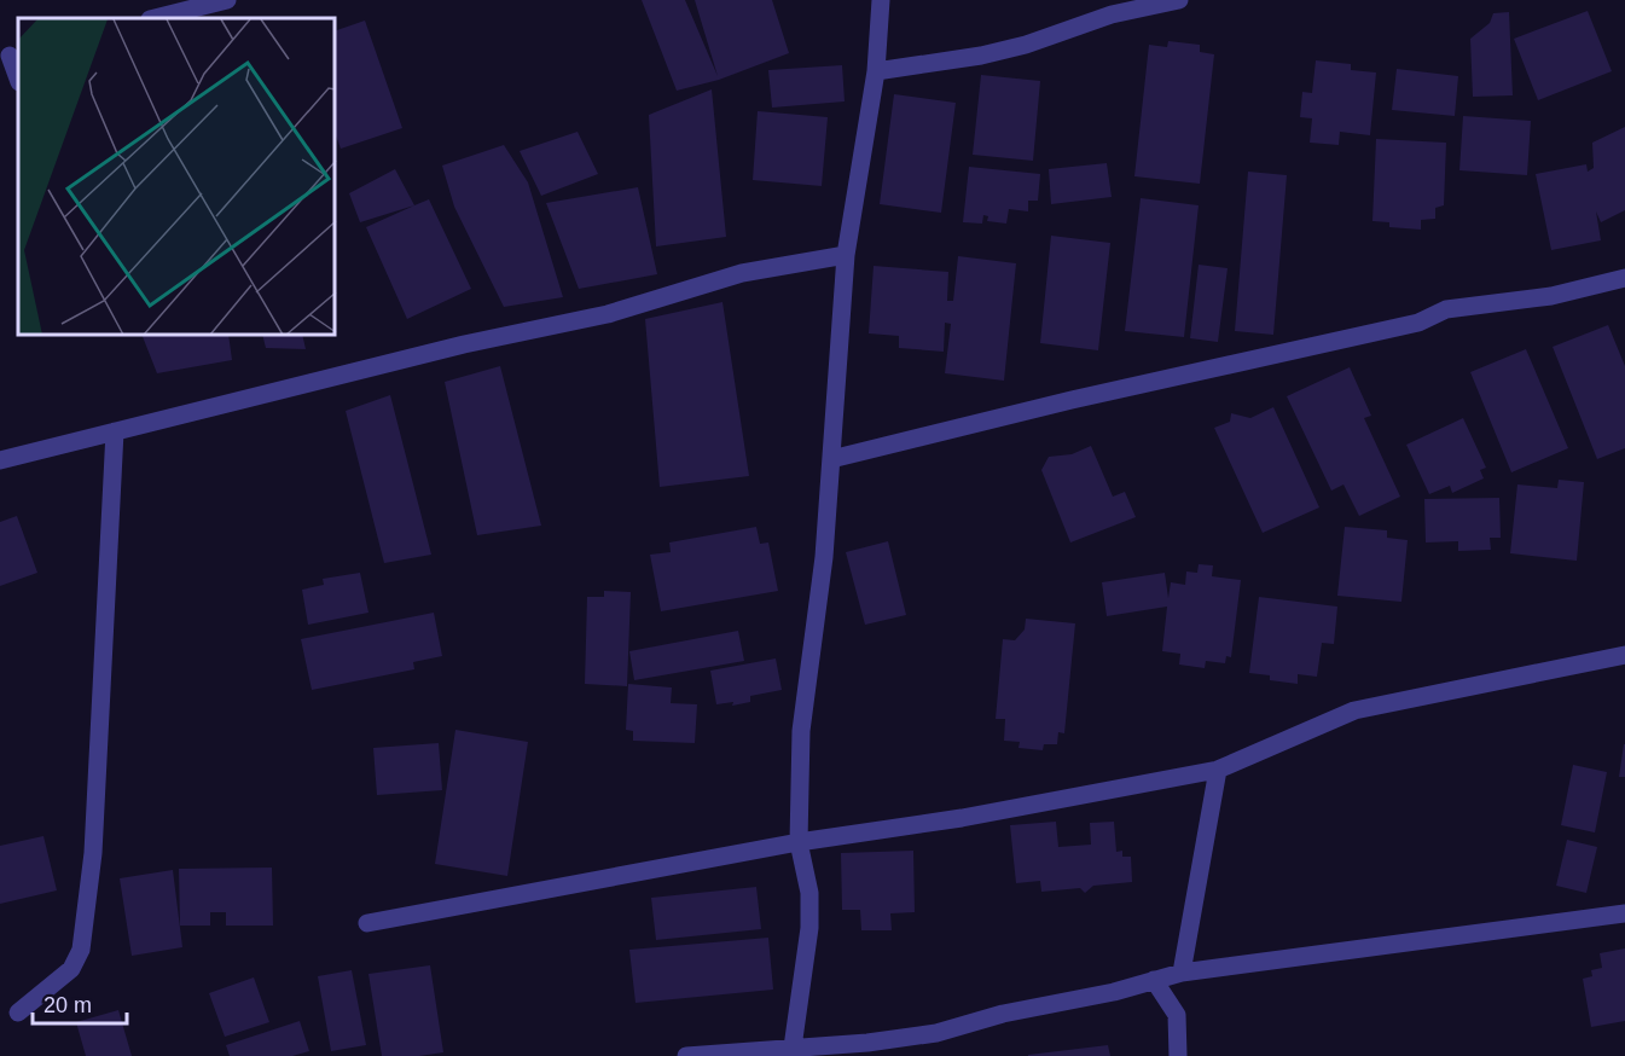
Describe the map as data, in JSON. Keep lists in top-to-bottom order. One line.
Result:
{"scale_bar":"20 m"}
